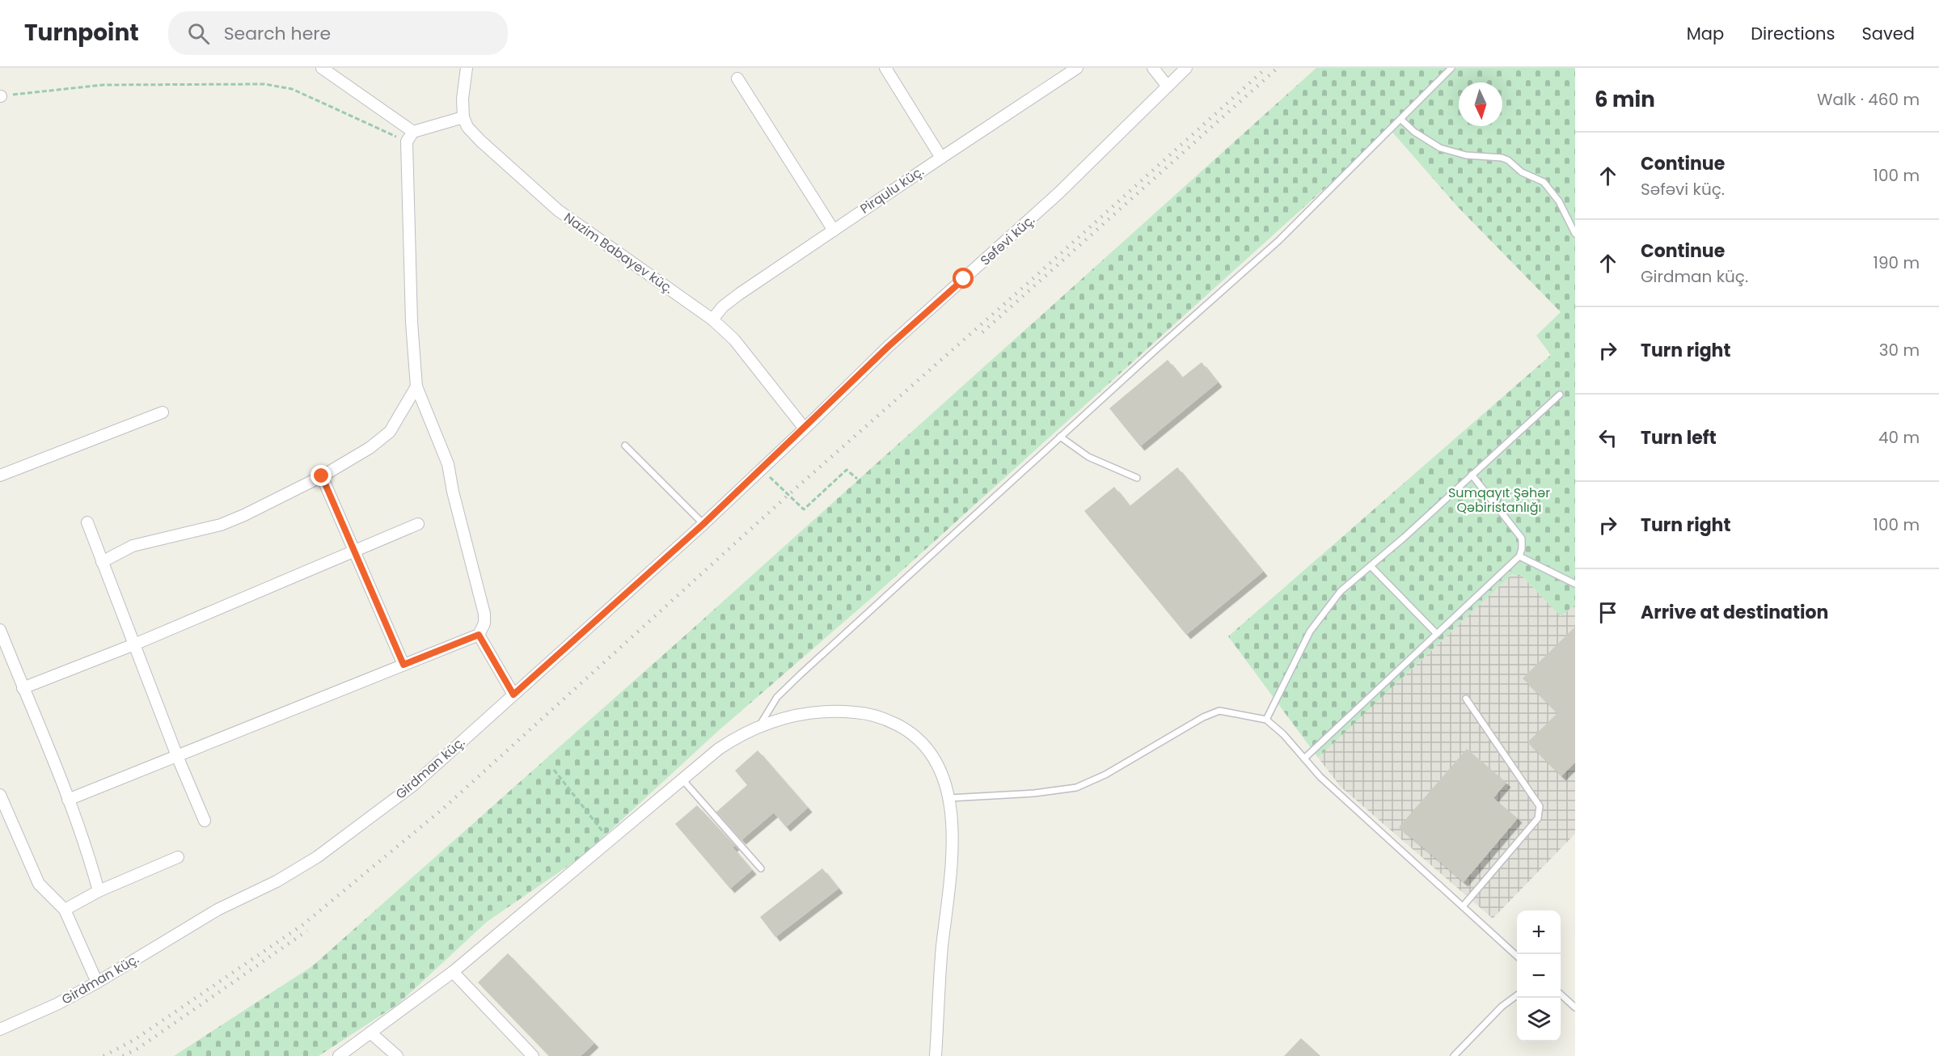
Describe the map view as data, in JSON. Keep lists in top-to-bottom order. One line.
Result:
{"streets":{"street":["Pirqulu küç.","Səfəvi küç.","Nazim Babayev küç.","Girdman küç."]},"crossings":[["Pirqulu küç.","Nazim Babayev küç."],["Səfəvi küç.","Nazim Babayev küç."],["Səfəvi küç.","Girdman küç."],["Nazim Babayev küç.","Girdman küç."]],"parks":["Sumqayıt Şəhər Qəbiristanlığı"],"north":"bottom","page":{"header":"Turnpoint","search":"Search here","nav":["Map","Directions","Saved"],"heading":["6 min","Walk · 460 m"],"list":[["Continue","Səfəvi küç.","100 m"],["Continue","Girdman küç.","190 m"],["Turn right","30 m"],["Turn left","40 m"],["Turn right","100 m"],"Arrive at destination"],"map_buttons":["+","−"]}}
